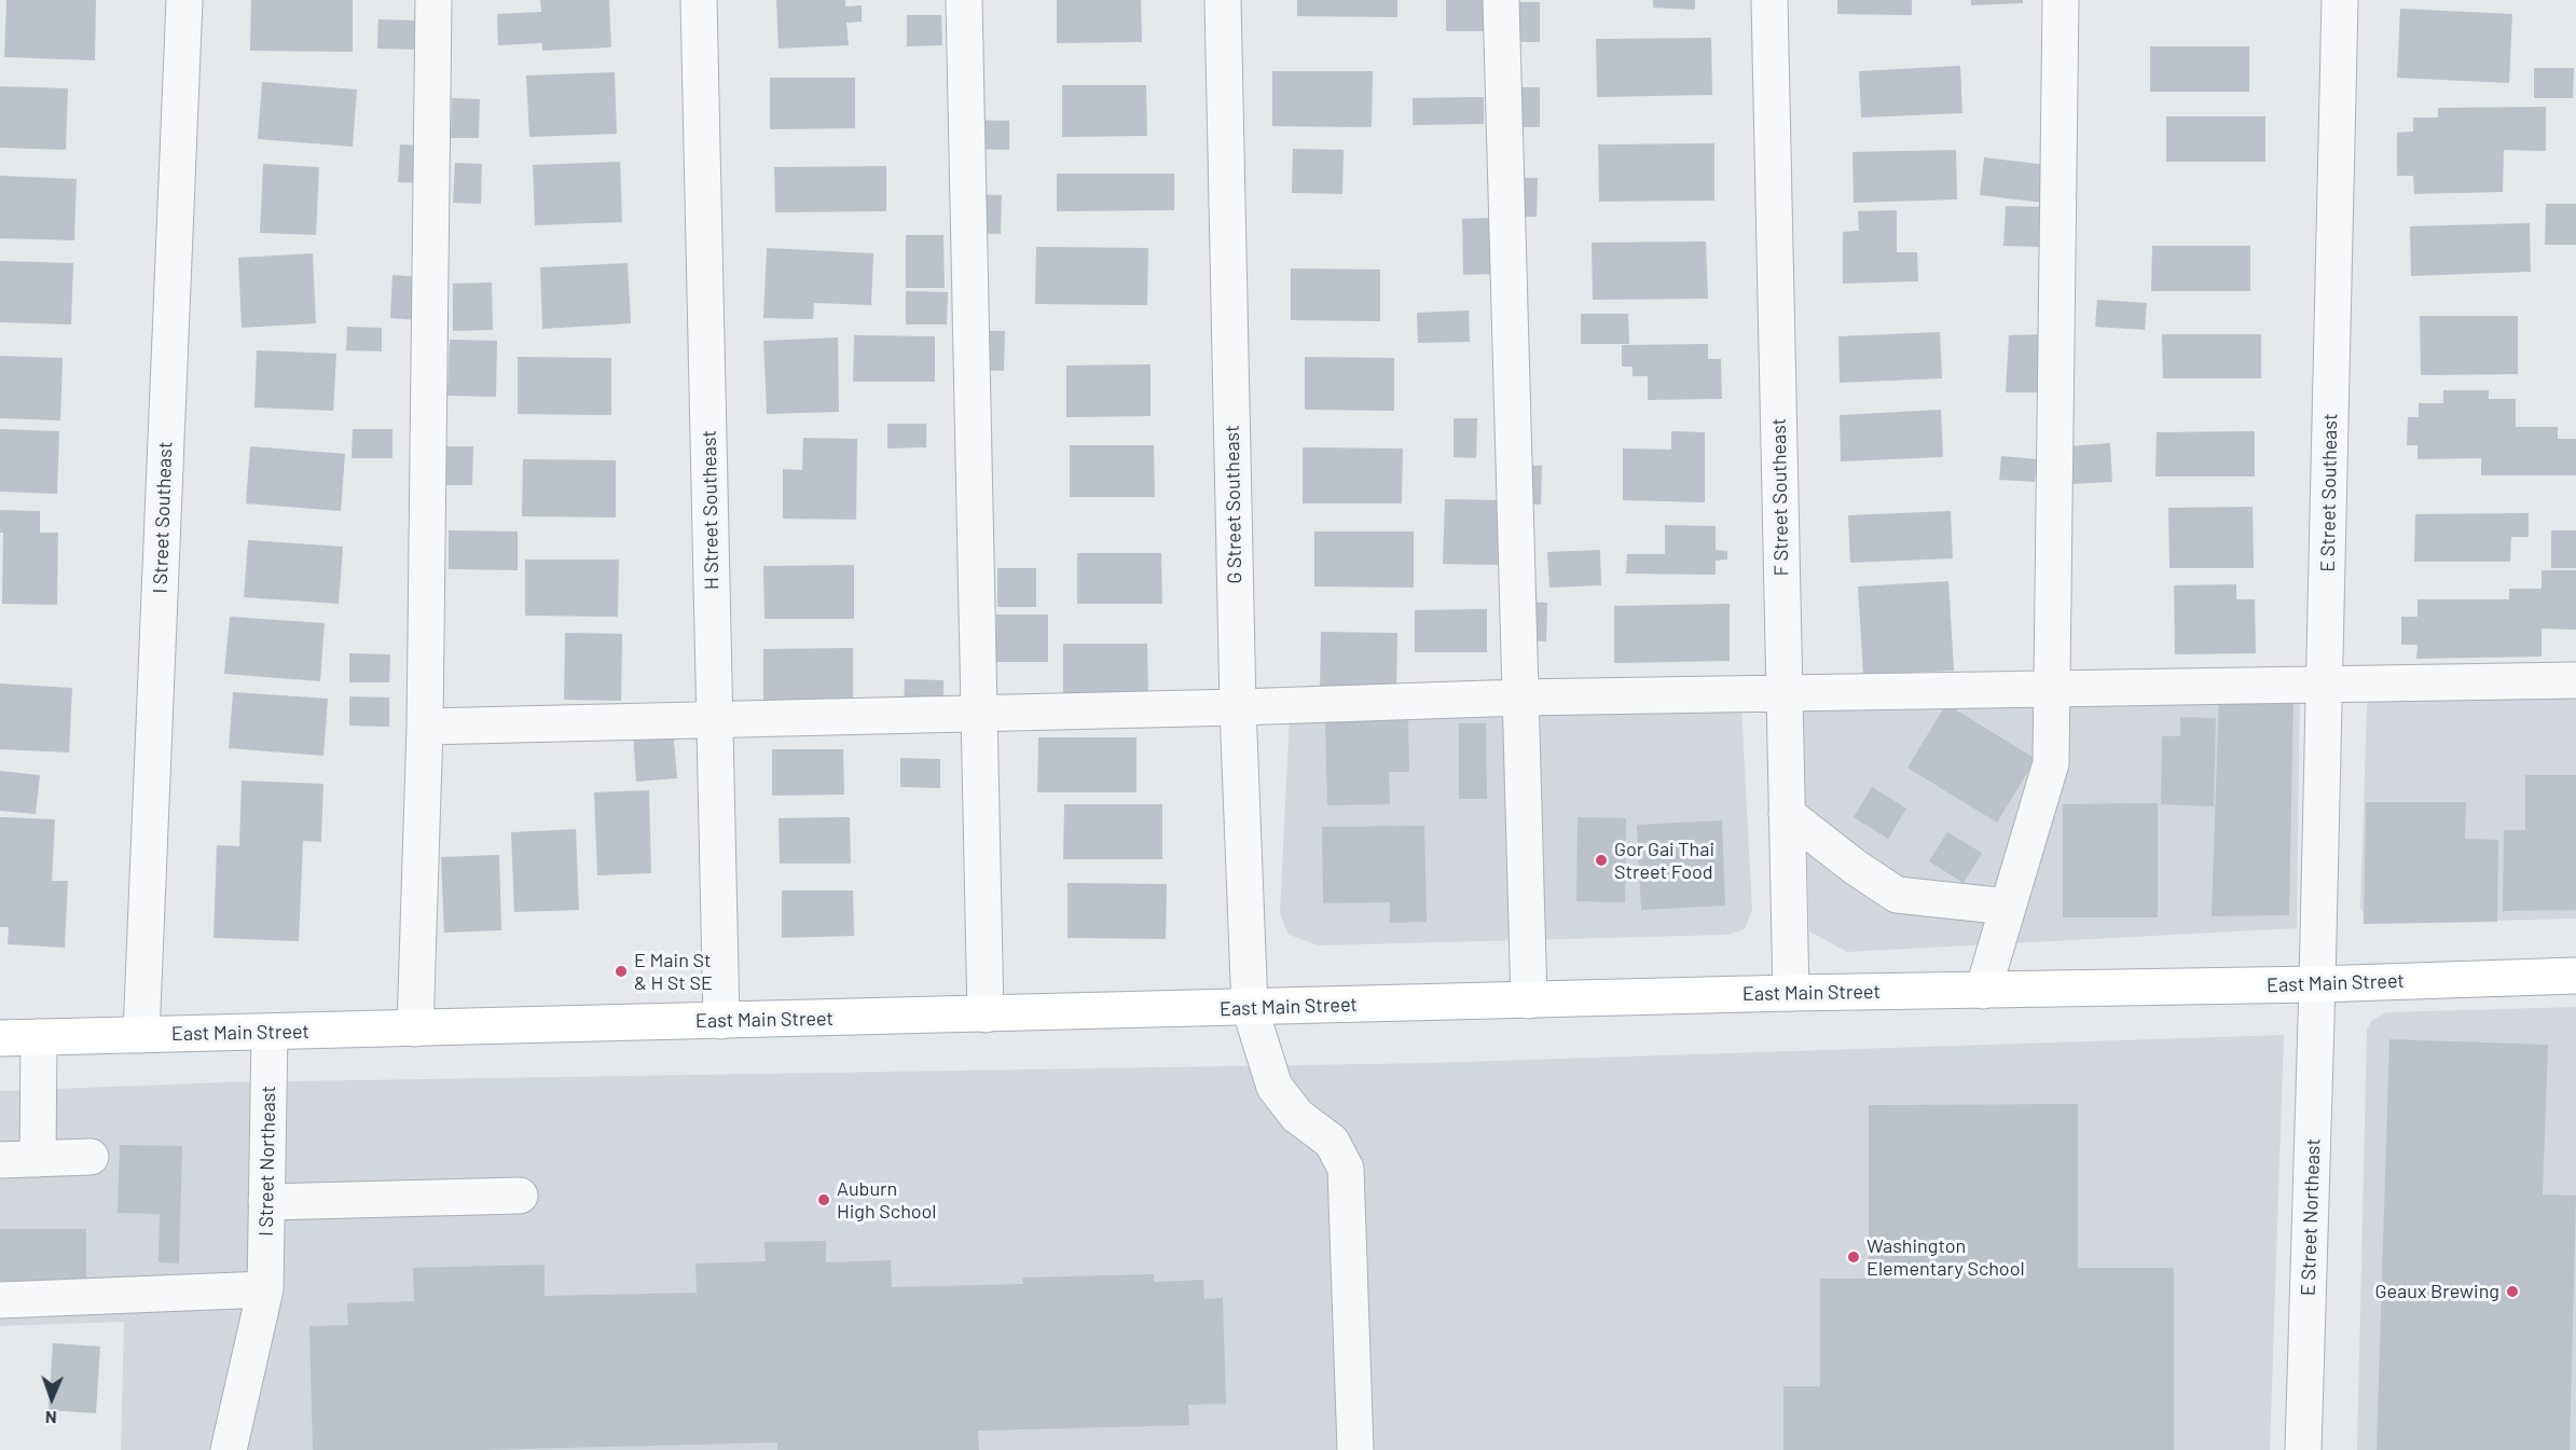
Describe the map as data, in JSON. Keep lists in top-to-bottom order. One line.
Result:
{"streets":{"main road":["East Main Street"],"street":["E Street Southeast","F Street Southeast","G Street Southeast","H Street Southeast","I Street Southeast","I Street Northeast","E Street Northeast"]},"crossings":[["E Street Southeast","East Main Street"],["E Street Southeast","E Street Northeast"],["F Street Southeast","East Main Street"],["G Street Southeast","East Main Street"],["H Street Southeast","East Main Street"],["I Street Southeast","East Main Street"],["East Main Street","I Street Northeast"],["East Main Street","E Street Northeast"]],"places":["Gor Gai Thai Street Food","E Main St & H St SE","Auburn High School","Washington Elementary School","Geaux Brewing"],"north":"bottom"}
